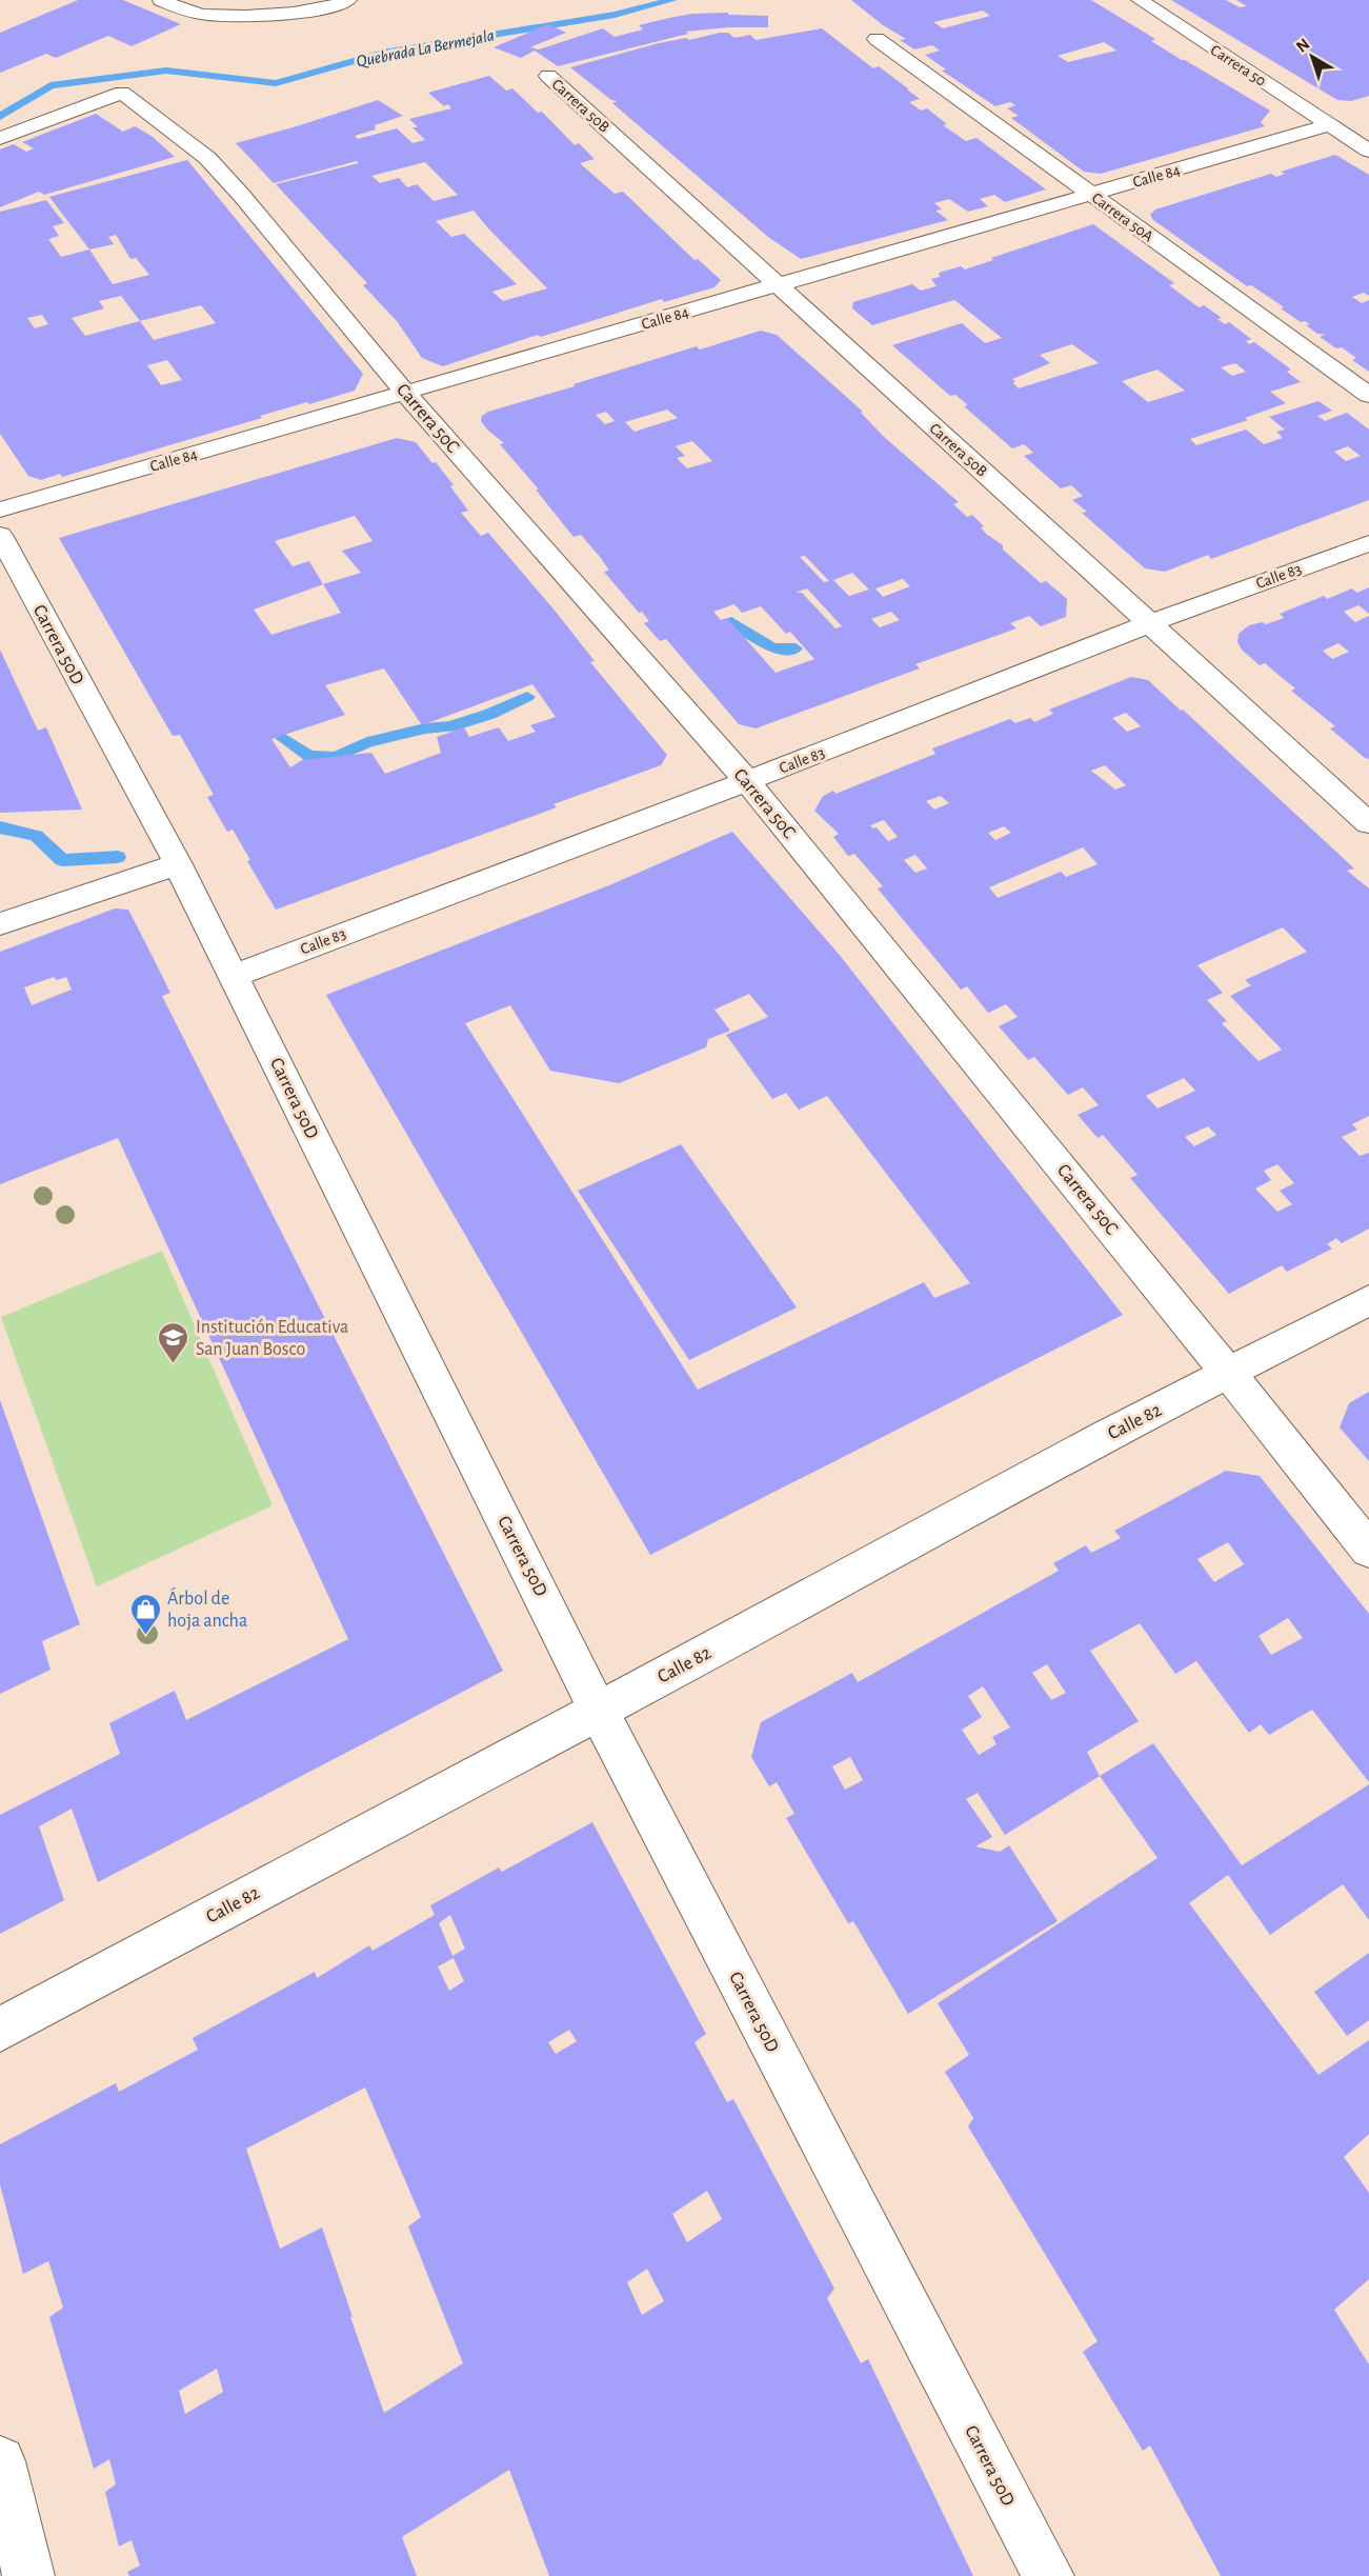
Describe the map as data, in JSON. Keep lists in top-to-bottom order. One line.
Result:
{"streets":{"street":["Carrera 50","Carrera 50B","Calle 84","Carrera 50A","Carrera 50C","Calle 83","Carrera 50D","Calle 82"]},"crossings":[["Carrera 50","Calle 84"],["Carrera 50B","Calle 84"],["Carrera 50B","Calle 83"],["Calle 84","Carrera 50A"],["Calle 84","Carrera 50C"],["Carrera 50C","Calle 83"],["Carrera 50C","Calle 82"],["Calle 83","Carrera 50D"],["Carrera 50D","Calle 82"]],"water":["Quebrada La Bermejala"],"places":{"school or university":["Institución Educativa San Juan Bosco"],"shop":["Árbol de hoja ancha"]},"north":"top left"}
